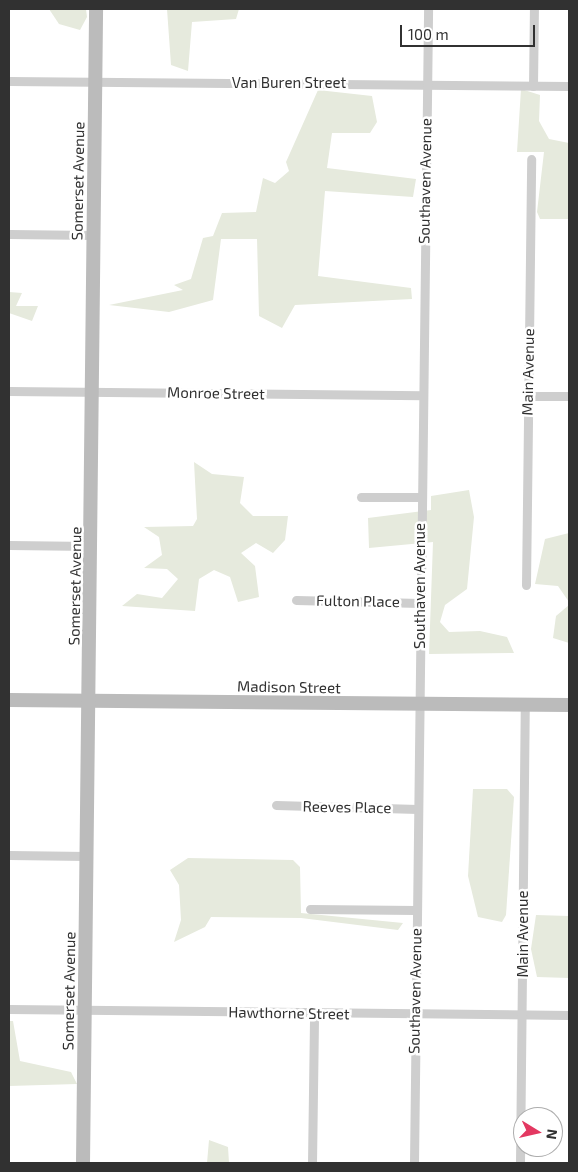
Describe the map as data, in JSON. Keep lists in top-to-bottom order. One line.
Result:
{"streets":{"street":["Van Buren Street","Somerset Avenue","Southaven Avenue","Main Avenue","Monroe Street","Fulton Place","Madison Street","Reeves Place","Hawthorne Street"]},"crossings":[["Van Buren Street","Somerset Avenue"],["Van Buren Street","Southaven Avenue"],["Somerset Avenue","Monroe Street"],["Somerset Avenue","Madison Street"],["Somerset Avenue","Hawthorne Street"],["Southaven Avenue","Monroe Street"],["Southaven Avenue","Fulton Place"],["Southaven Avenue","Madison Street"],["Southaven Avenue","Reeves Place"],["Southaven Avenue","Hawthorne Street"],["Main Avenue","Madison Street"],["Main Avenue","Hawthorne Street"]],"scale_bar":"100 m","north":"right"}
